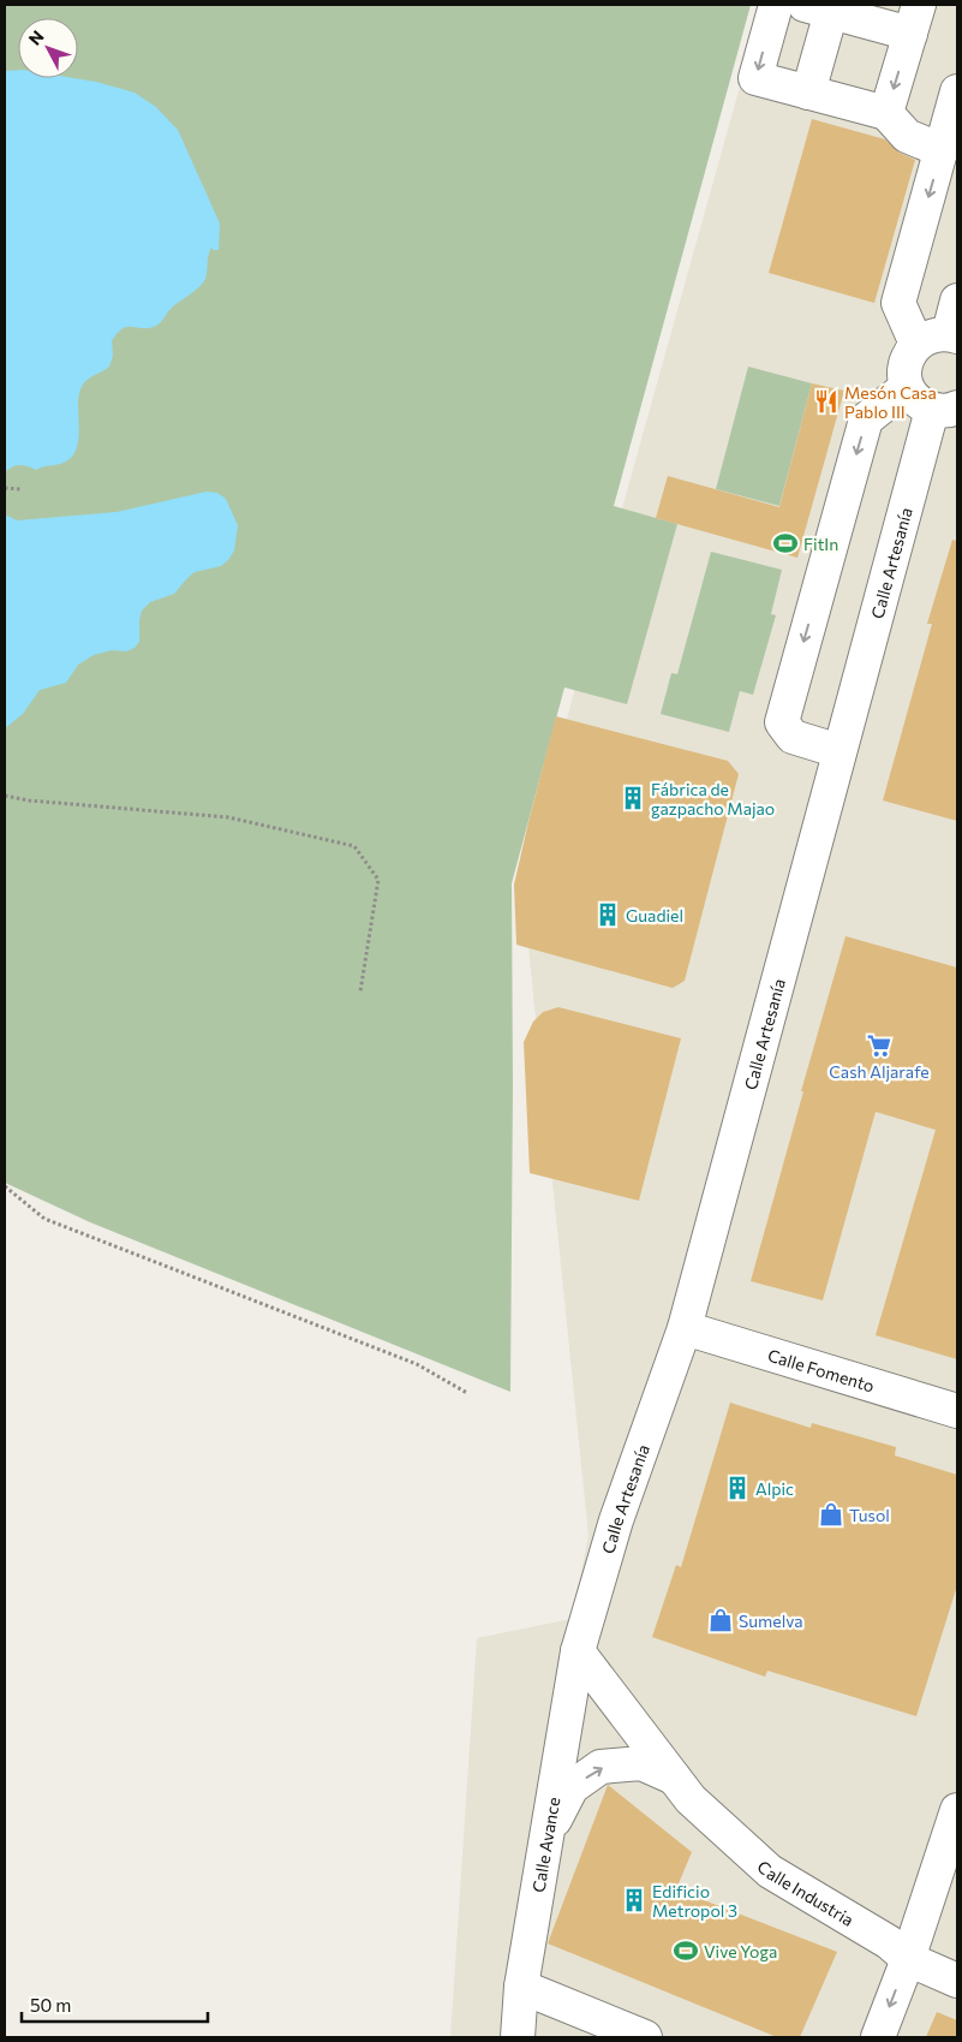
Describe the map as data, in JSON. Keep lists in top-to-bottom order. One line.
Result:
{"streets":{"street":["Calle Artesanía","Calle Fomento","Calle Avance","Calle Industria"]},"crossings":[["Calle Artesanía","Calle Fomento"],["Calle Artesanía","Calle Avance"],["Calle Artesanía","Calle Industria"],["Calle Avance","Calle Industria"]],"places":{"restaurant":["Mesón Casa Pablo III"],"sports":["FitIn","Vive Yoga"],"building":["Fábrica de gazpacho Majao","Guadiel","Alpic","Edificio Metropol 3"],"supermarket":["Cash Aljarafe"],"shop":["Tusol","Sumelva"]},"scale_bar":"50 m","north":"top left"}
